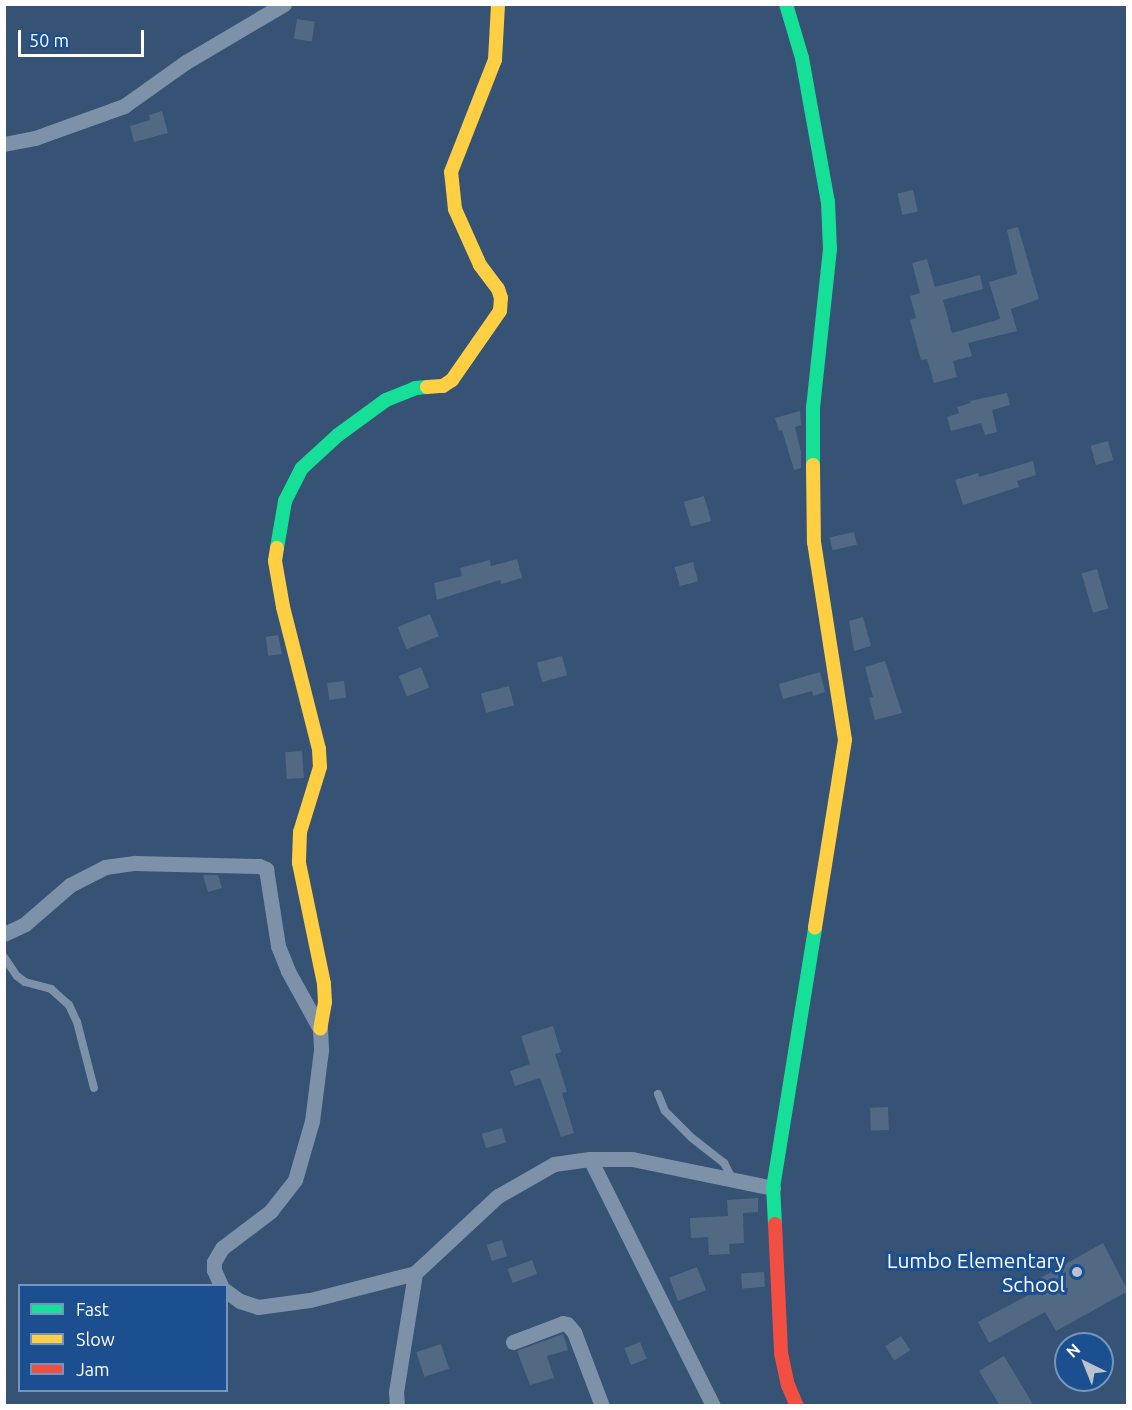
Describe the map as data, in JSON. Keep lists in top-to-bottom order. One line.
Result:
{"places":["Lumbo Elementary School"],"legend":["Fast","Slow","Jam"],"scale_bar":"50 m","north":"top left"}
